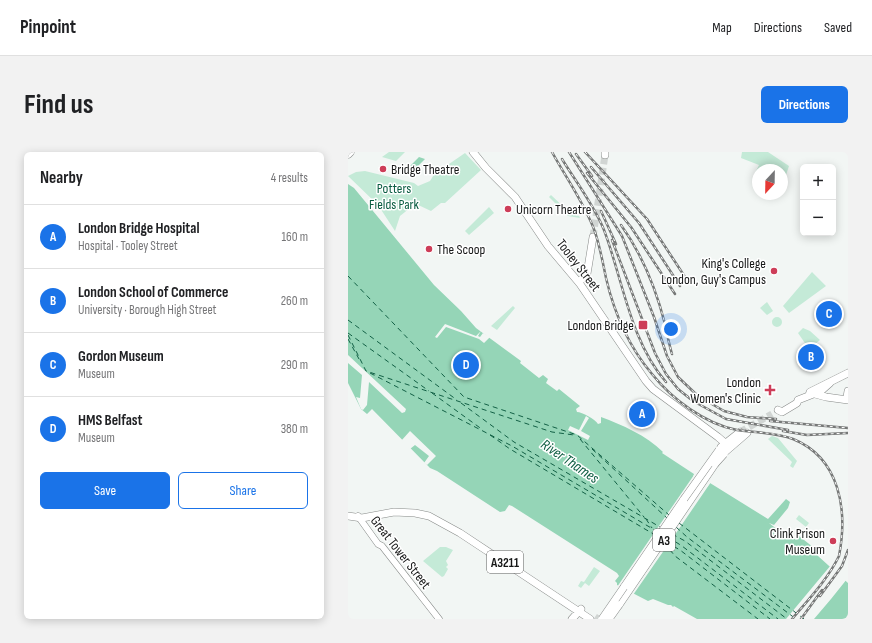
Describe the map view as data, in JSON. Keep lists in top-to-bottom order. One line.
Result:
{"streets":{"main road":["Tooley Street","A3","A3211"],"street":["Great Tower Street"]},"crossings":[["Tooley Street","A3"],["A3","A3211"],["Great Tower Street","A3211"]],"water":["River Thames"],"parks":["Potters Fields Park"],"places":{"other":["Bridge Theatre","Unicorn Theatre","The Scoop","King's College London, Guy's Campus","Clink Prison Museum"],"transit":["London Bridge"],"health":["London Women's Clinic"]},"north":"bottom","page":{"header":"Pinpoint","nav":["Map","Directions","Saved"],"buttons":["Directions",["Save","Share"]],"title":"Find us","heading":["Nearby","4 results"],"map_buttons":["+","−"],"list":[{"mark":"A","name":"London Bridge Hospital","note":"Hospital · Tooley Street","value":"160 m"},{"mark":"B","name":"London School of Commerce","note":"University · Borough High Street","value":"260 m"},{"mark":"C","name":"Gordon Museum","note":"Museum","value":"290 m"},{"mark":"D","name":"HMS Belfast","note":"Museum","value":"380 m"}],"pins":["C","B","D","A"]}}
